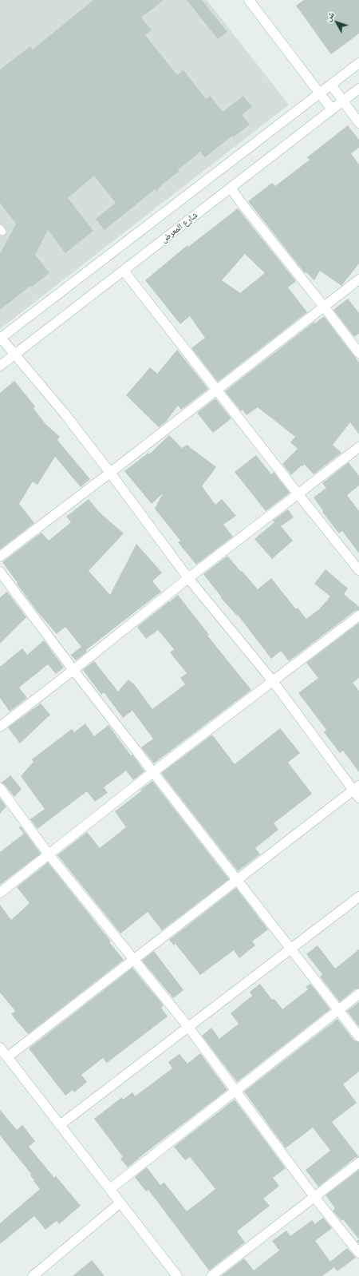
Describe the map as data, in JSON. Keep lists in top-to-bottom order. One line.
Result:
{"streets":{"street":["شارع المعرض"]},"north":"top left"}
